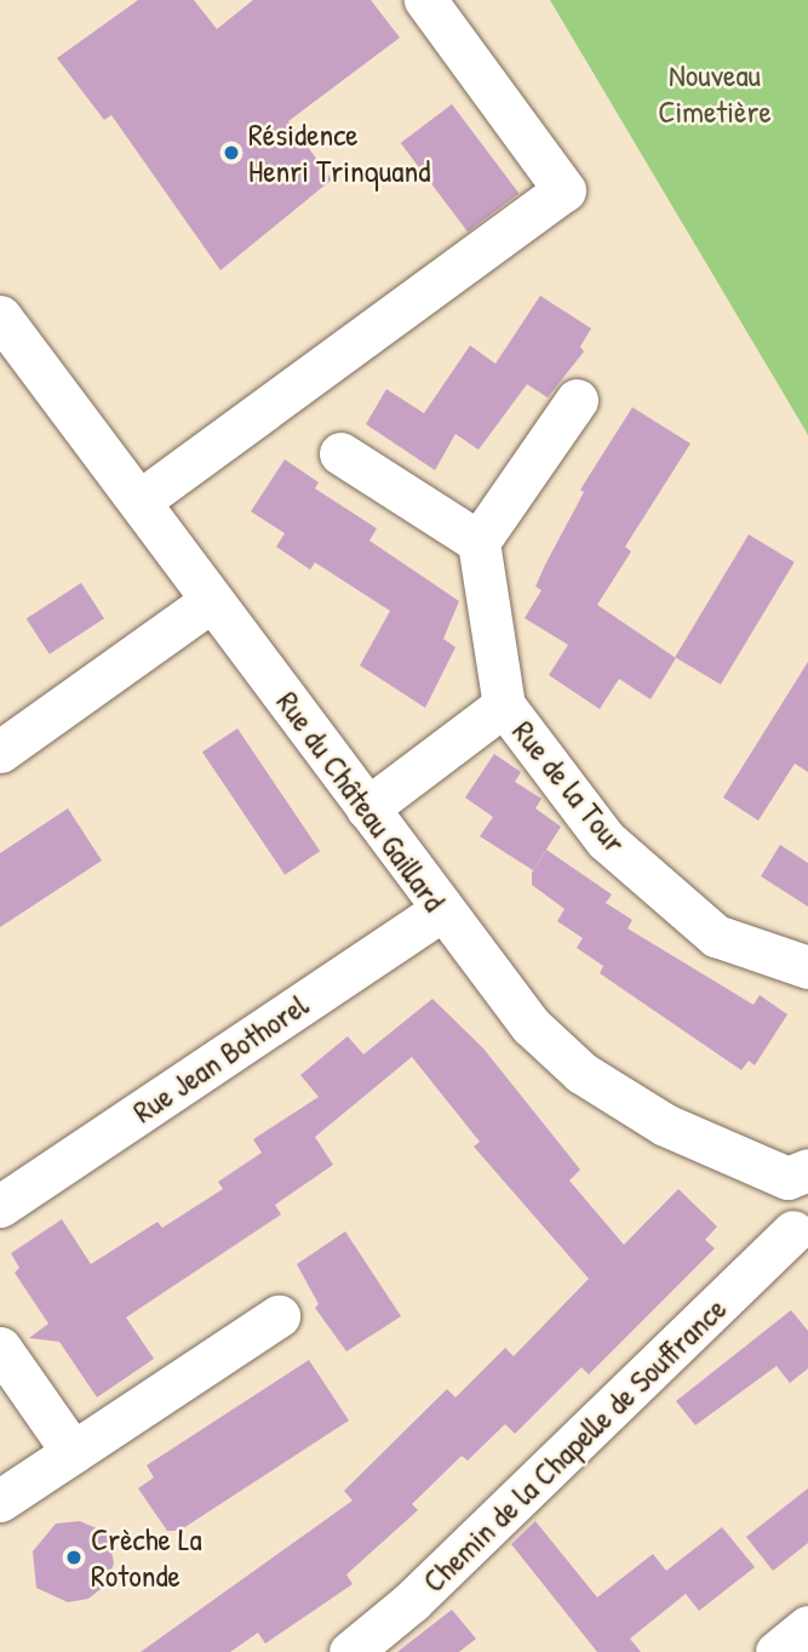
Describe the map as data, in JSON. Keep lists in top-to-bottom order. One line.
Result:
{"streets":{"street":["Rue de la Tour","Rue du Château Gaillard","Rue Jean Bothorel","Chemin de la Chapelle de Souffrance"]},"crossings":[["Rue de la Tour","Rue du Château Gaillard"],["Rue du Château Gaillard","Rue Jean Bothorel"]],"parks":["Nouveau Cimetière"],"places":["Résidence Henri Trinquand","Crèche La Rotonde"]}
